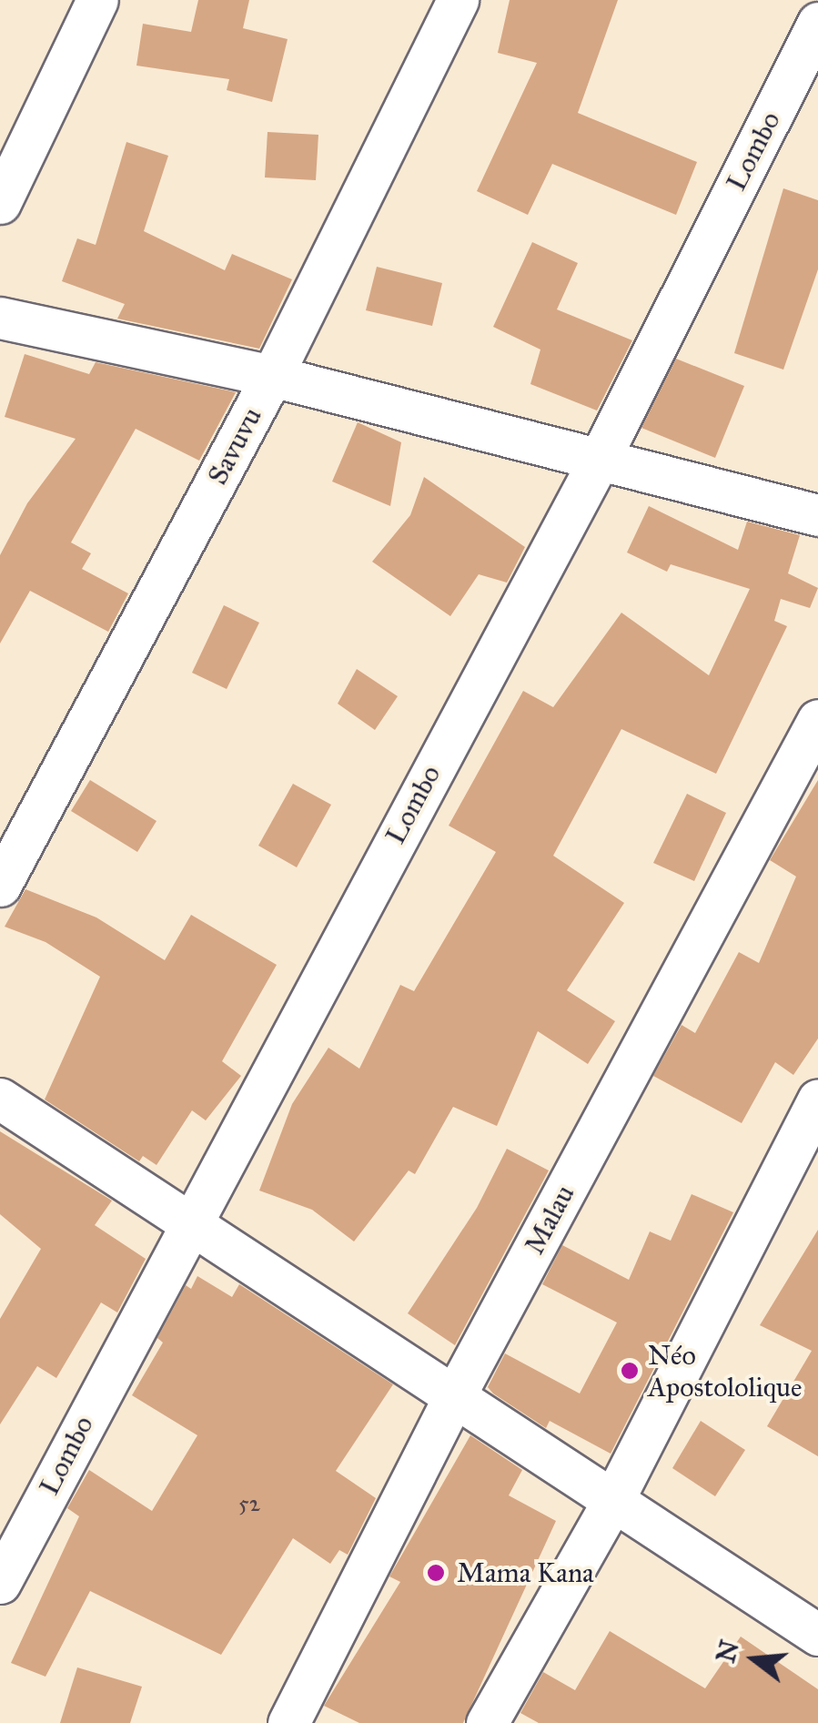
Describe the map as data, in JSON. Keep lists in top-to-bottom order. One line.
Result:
{"streets":{"street":["Lombo","Savuvu","Malau"]},"places":["Néo Apostololique","Mama Kana"],"house_numbers":["52"],"north":"left"}
